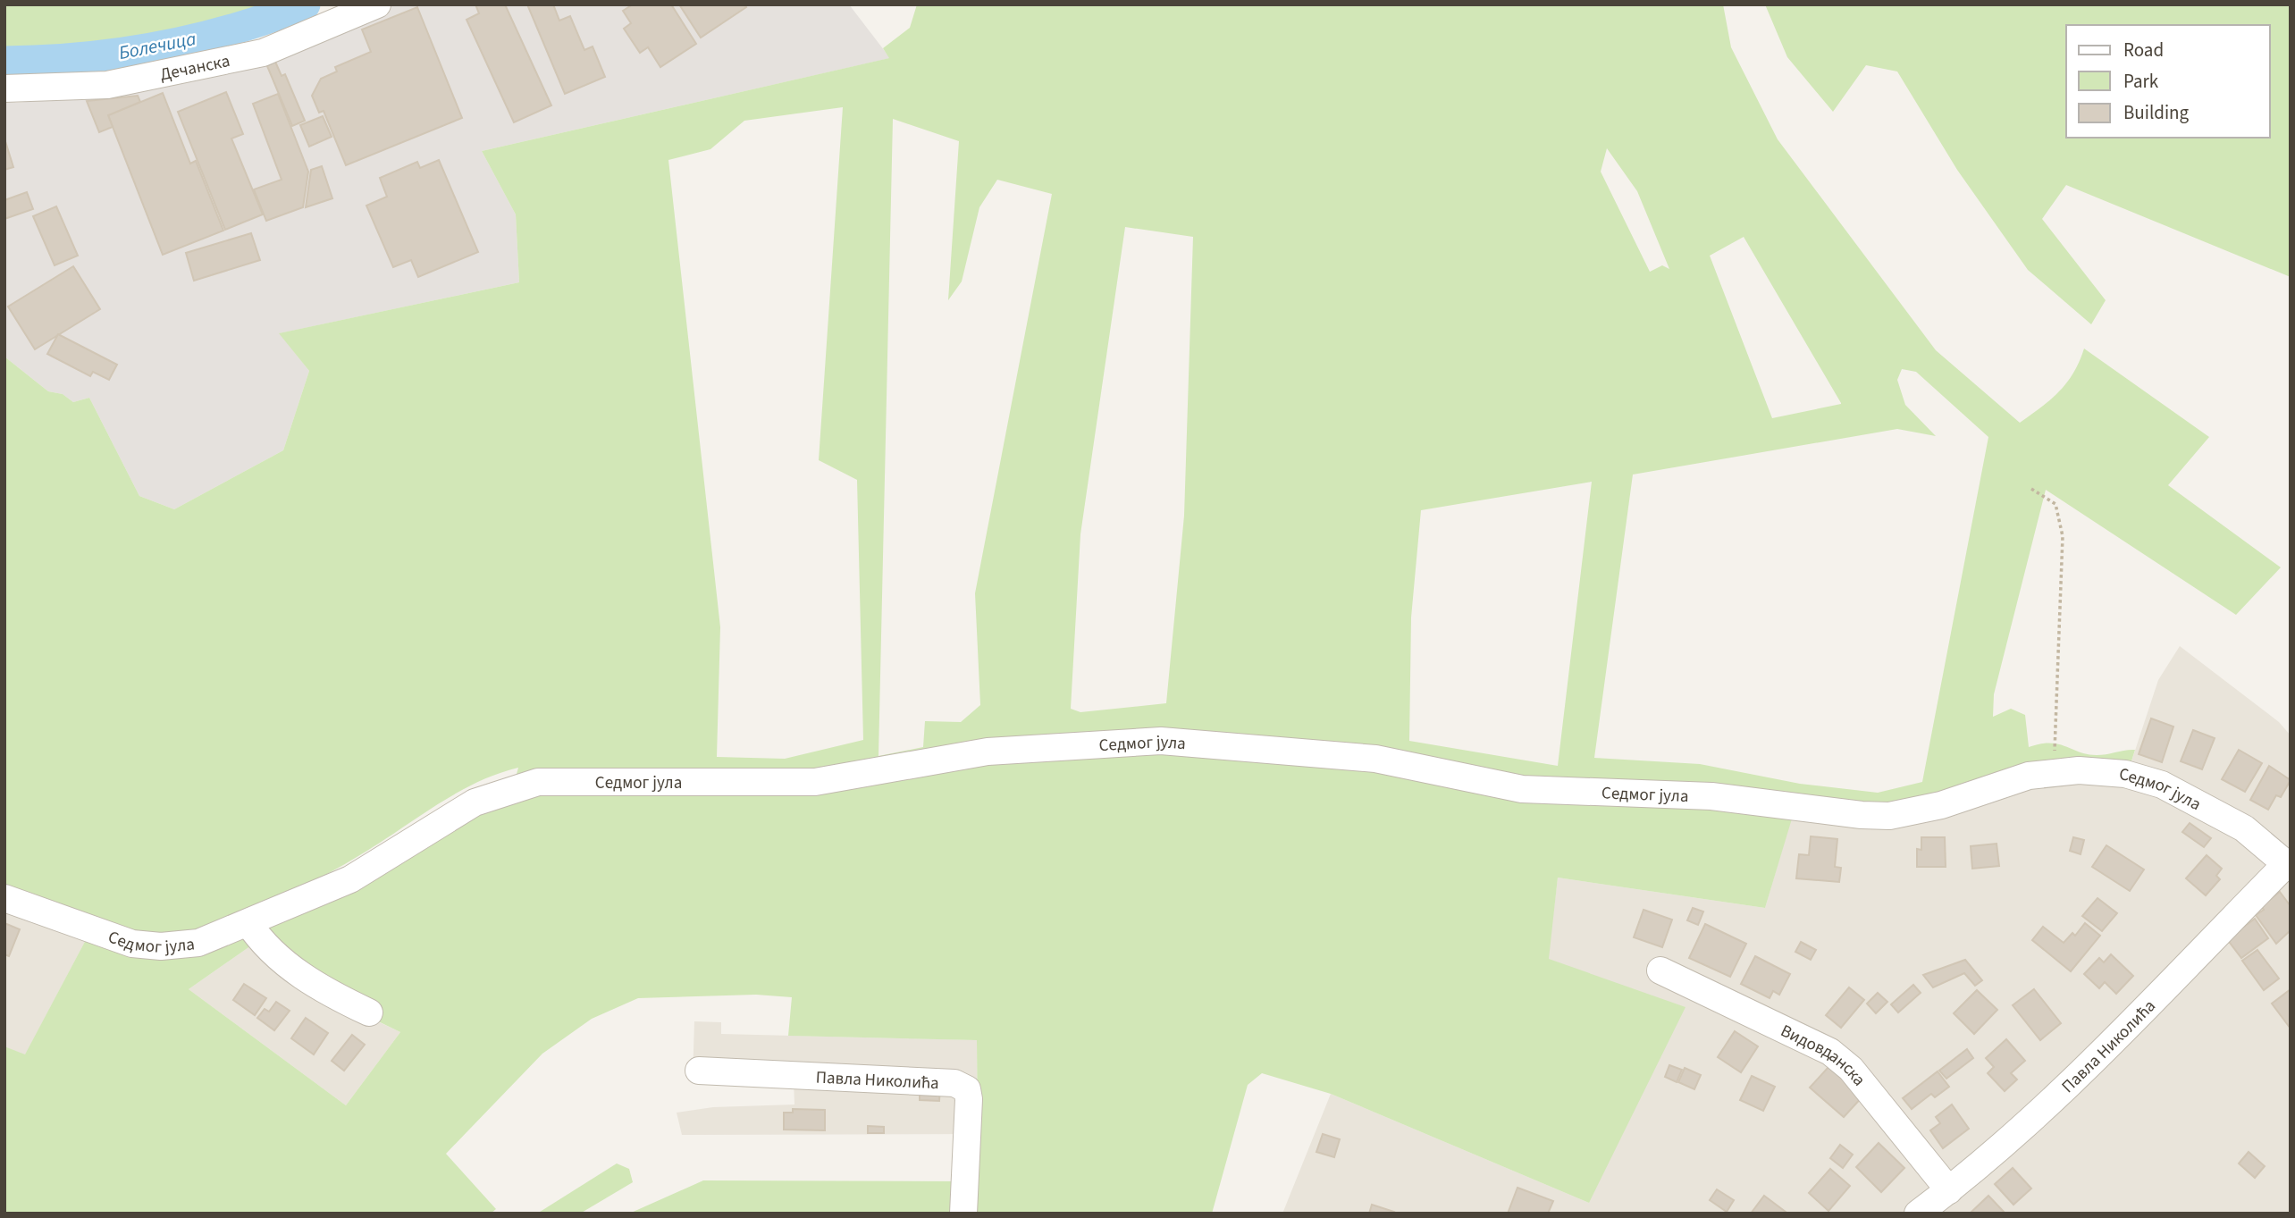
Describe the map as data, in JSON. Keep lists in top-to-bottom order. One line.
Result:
{"streets":{"street":["Дечанска","Седмог јула","Павла Николића","Видовданска"]},"crossings":[["Седмог јула","Павла Николића"],["Павла Николића","Видовданска"]],"water":["Болечица"],"legend":["Road","Park","Building"]}
